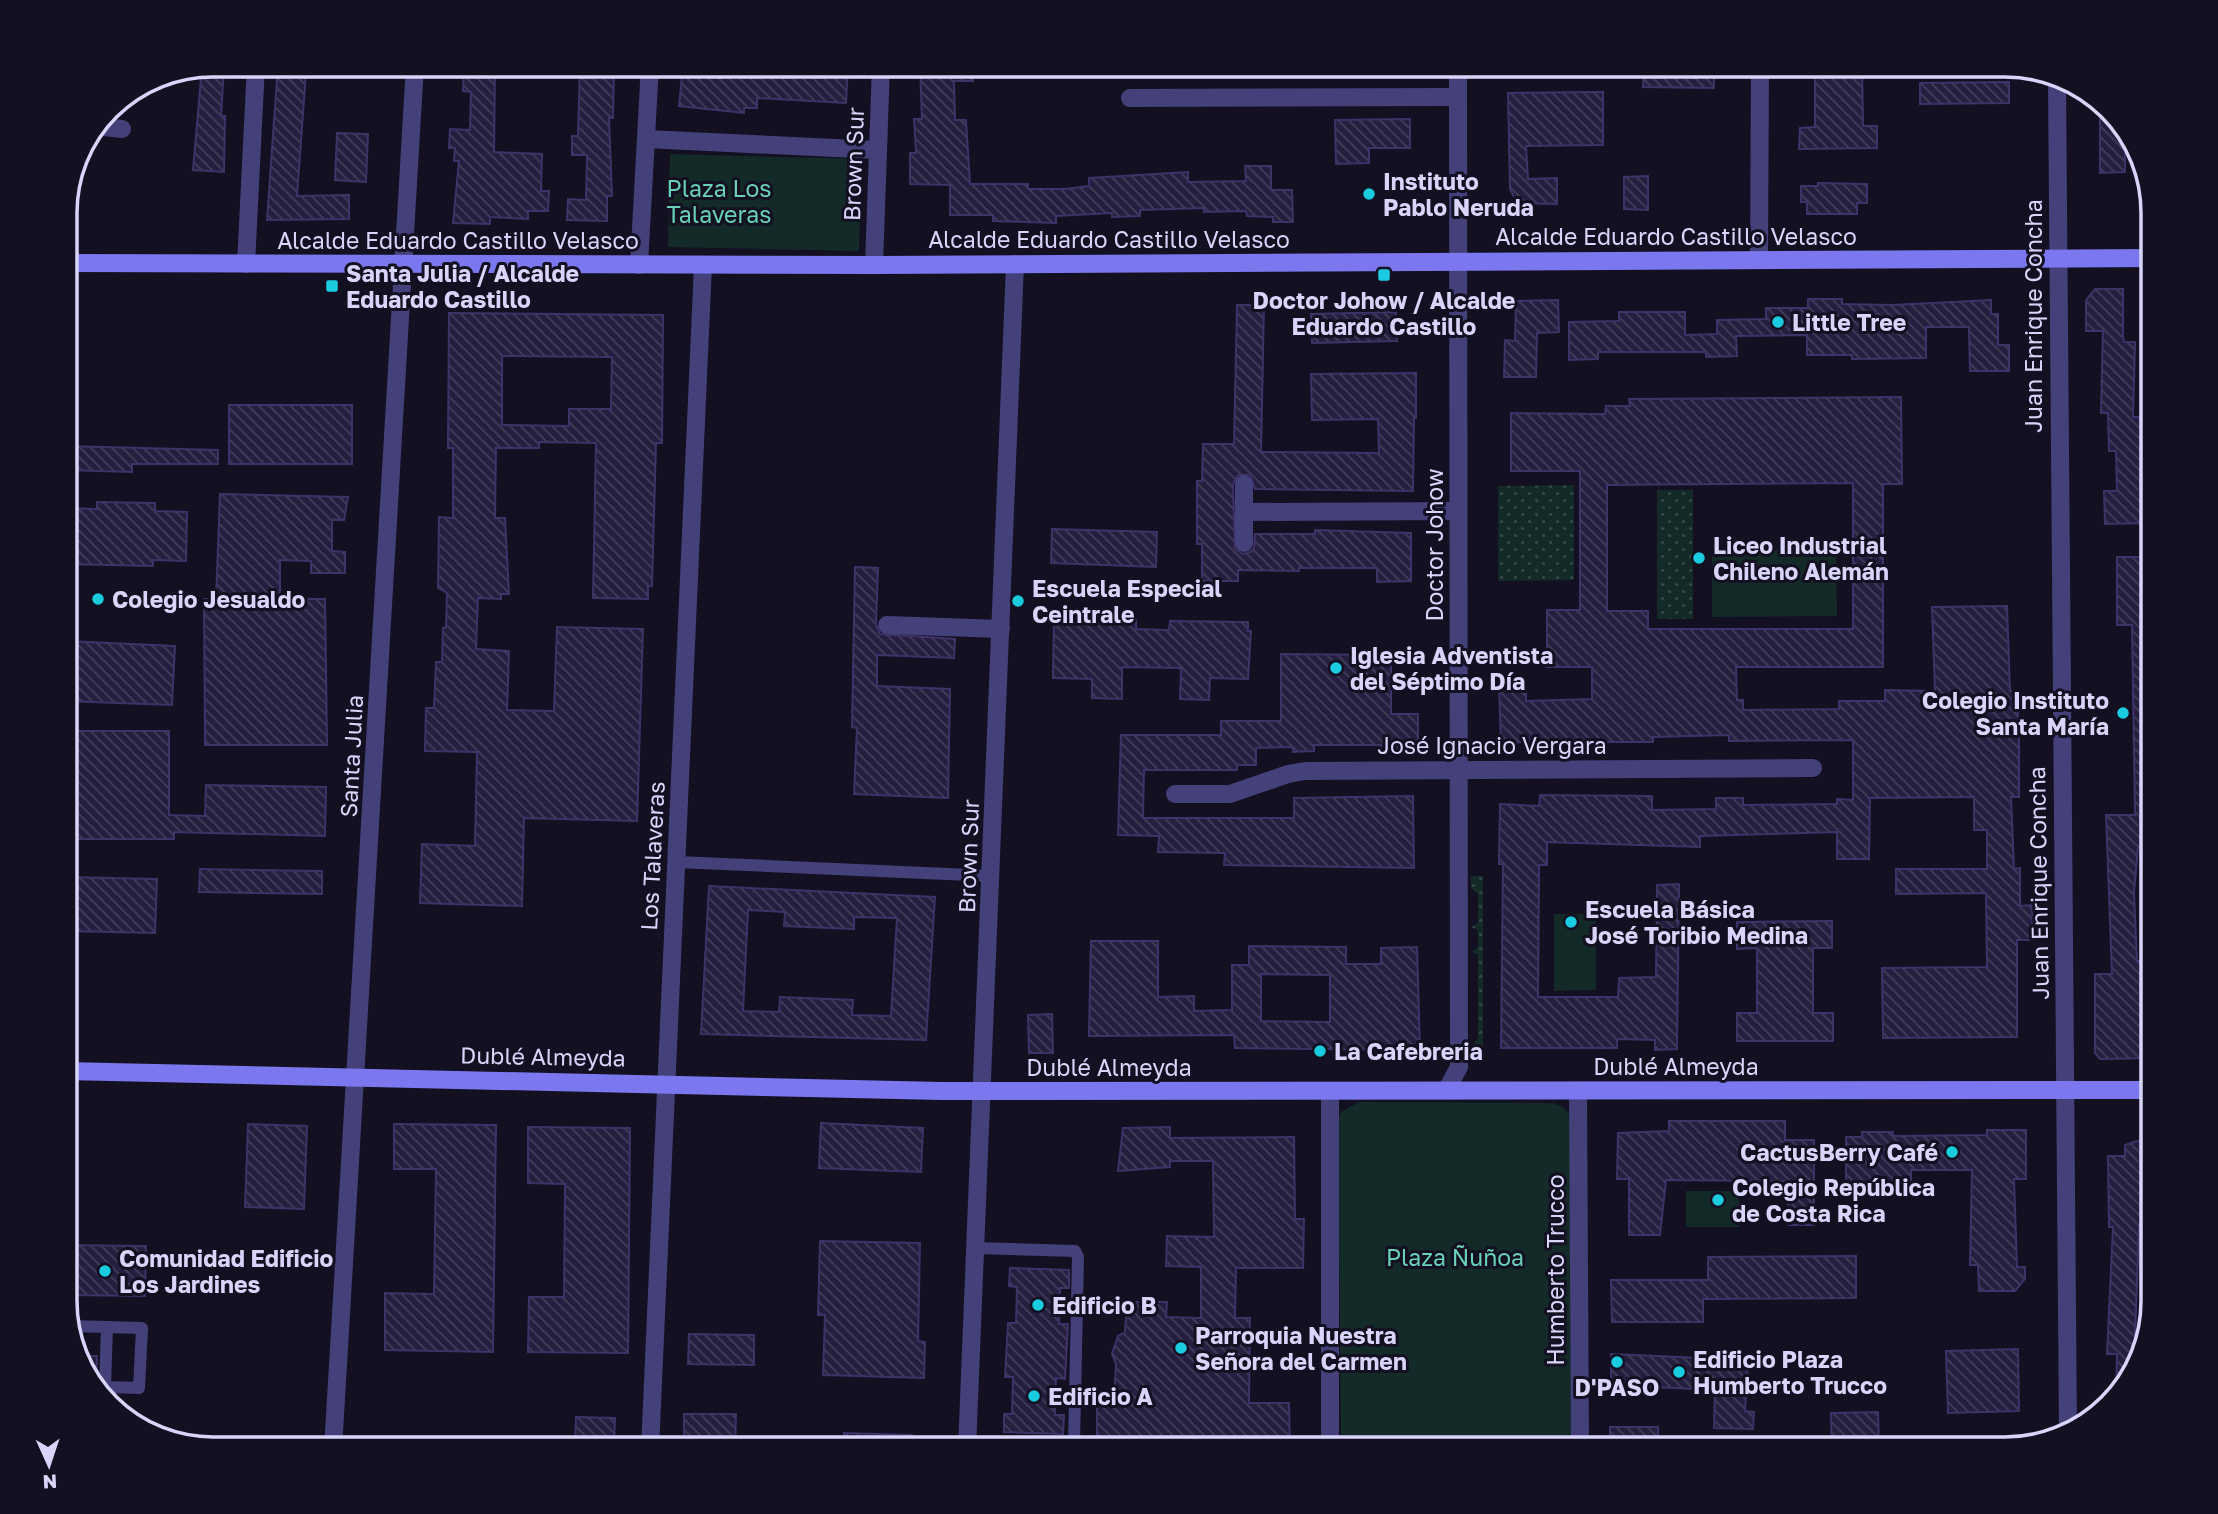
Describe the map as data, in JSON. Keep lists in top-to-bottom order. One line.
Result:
{"streets":{"main road":["Alcalde Eduardo Castillo Velasco","Dublé Almeyda"],"street":["Brown Sur","Juan Enrique Concha","Doctor Johow","José Ignacio Vergara","Santa Julia","Los Talaveras","Humberto Trucco"]},"crossings":[["Brown Sur","Alcalde Eduardo Castillo Velasco"],["Brown Sur","Dublé Almeyda"],["Alcalde Eduardo Castillo Velasco","Juan Enrique Concha"],["Alcalde Eduardo Castillo Velasco","Doctor Johow"],["Alcalde Eduardo Castillo Velasco","Santa Julia"],["Alcalde Eduardo Castillo Velasco","Los Talaveras"],["Juan Enrique Concha","Dublé Almeyda"],["Doctor Johow","José Ignacio Vergara"],["Doctor Johow","Dublé Almeyda"],["Santa Julia","Dublé Almeyda"],["Los Talaveras","Dublé Almeyda"],["Dublé Almeyda","Humberto Trucco"]],"parks":["Plaza Los Talaveras","Plaza Ñuñoa"],"places":{"other":["Instituto Pablo Neruda","Little Tree","Liceo Industrial Chileno Alemán","Colegio Jesualdo","Escuela Especial Ceintrale","Iglesia Adventista del Séptimo Día","Colegio Instituto Santa María","Escuela Básica José Toribio Medina","La Cafebreria","CactusBerry Café","Colegio República de Costa Rica","Comunidad Edificio Los Jardines","Edificio B","Parroquia Nuestra Señora del Carmen","D'PASO","Edificio Plaza Humberto Trucco","Edificio A"],"transit":["Doctor Johow / Alcalde Eduardo Castillo","Santa Julia / Alcalde Eduardo Castillo"]},"north":"bottom"}
